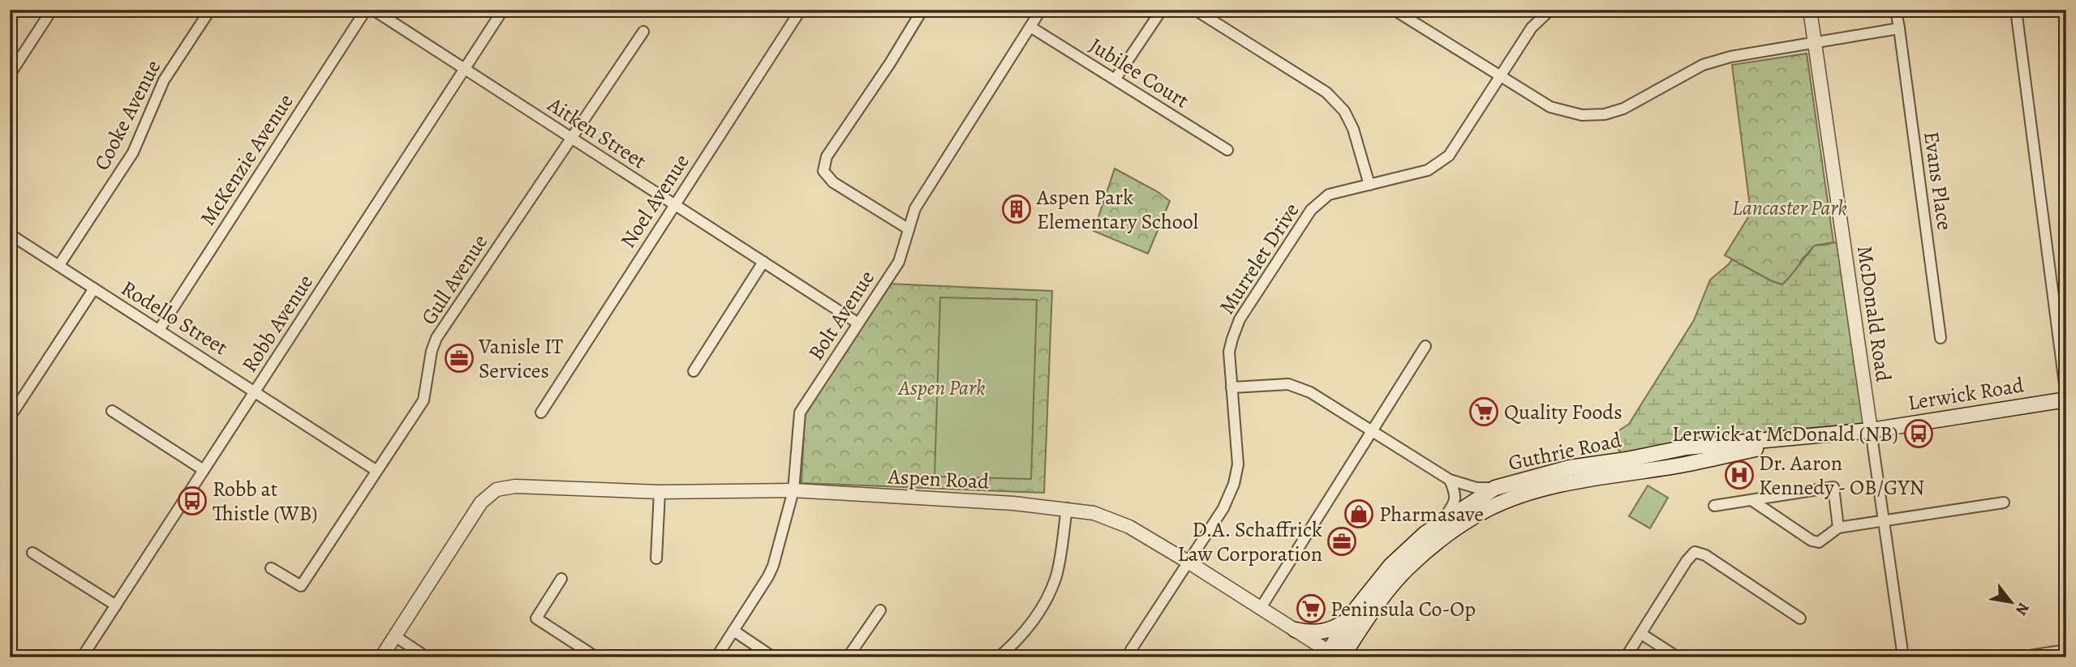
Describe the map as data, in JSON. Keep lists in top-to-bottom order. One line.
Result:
{"streets":{"main road":["Lerwick Road","Guthrie Road"],"street":["Jubilee Court","Cooke Avenue","Aitken Street","McKenzie Avenue","Evans Place","Noel Avenue","Murrelet Drive","Gull Avenue","McDonald Road","Bolt Avenue","Rodello Street","Robb Avenue","Aspen Road"]},"crossings":[["Jubilee Court","Bolt Avenue"],["Cooke Avenue","Rodello Street"],["Aitken Street","Noel Avenue"],["Aitken Street","Gull Avenue"],["Aitken Street","Bolt Avenue"],["Aitken Street","Robb Avenue"],["McKenzie Avenue","Rodello Street"],["Murrelet Drive","Aspen Road"],["Gull Avenue","Rodello Street"],["McDonald Road","Lerwick Road"],["McDonald Road","Guthrie Road"],["Bolt Avenue","Aspen Road"],["Rodello Street","Robb Avenue"],["Lerwick Road","Guthrie Road"],["Guthrie Road","Aspen Road"]],"parks":["Lancaster Park","Aspen Park"],"places":{"building":["Aspen Park Elementary School"],"office":["Vanisle IT Services","D.A. Schaffrick Law Corporation"],"supermarket":["Quality Foods","Peninsula Co-Op"],"bus stop":["Lerwick at McDonald (NB)","Robb at Thistle (WB)"],"hospital":["Dr. Aaron Kennedy - OB/GYN"],"shop":["Pharmasave"]},"north":"bottom right"}
